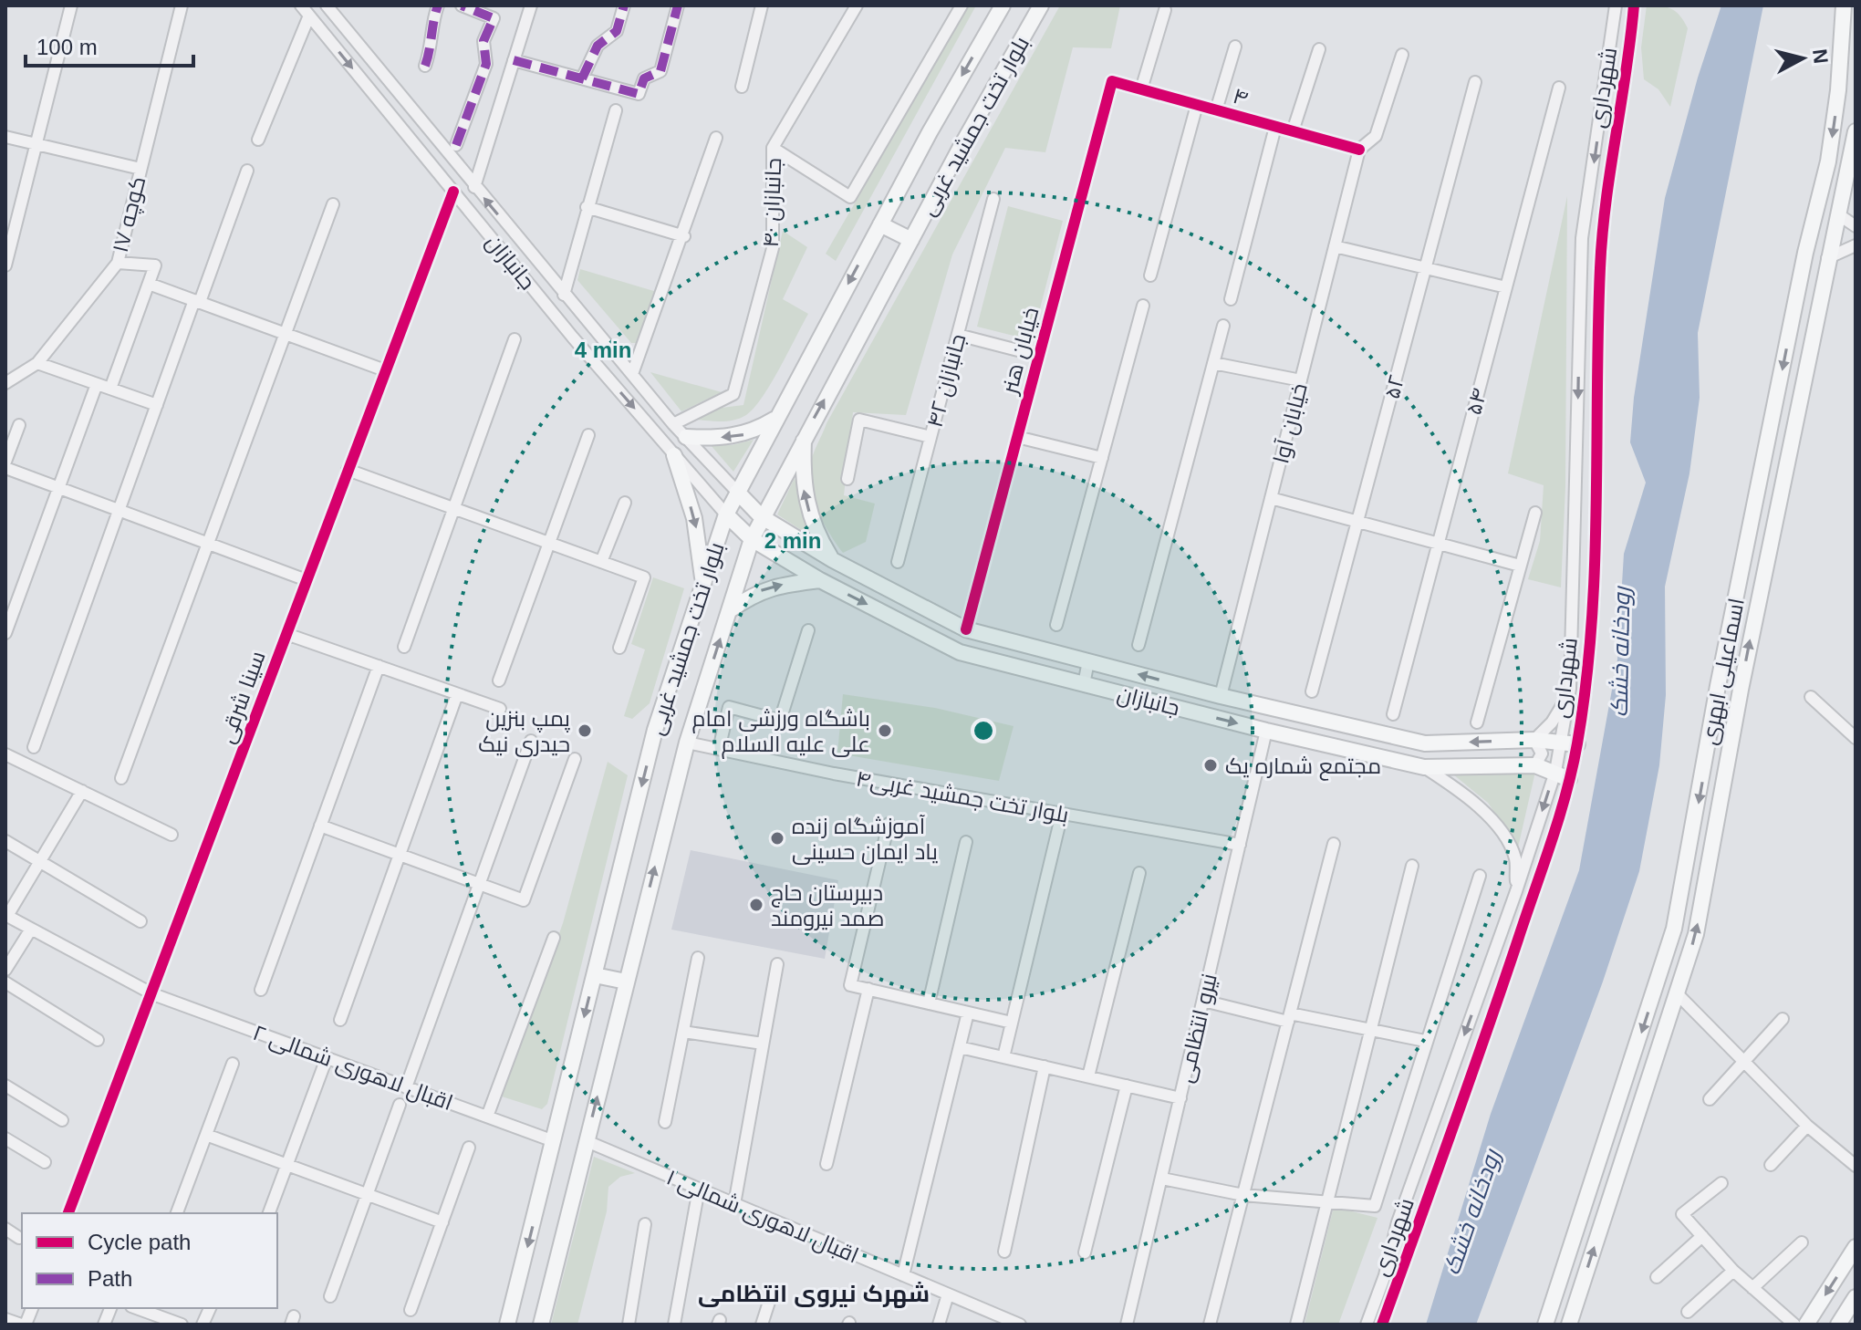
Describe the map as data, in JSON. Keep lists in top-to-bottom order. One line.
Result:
{"streets":{"main road":["بلوار تخت جمشید غربی","جانبازان","اسماعیلی ابهری"],"street":["شهرداری","۴","۴۰ جانبازان","کوچه ۱۷","خیابان هنر","۴۲ جانبازان","۵۲","۵۴","خیابان آوا","سینا شرقی","بلوار تخت جمشید غربی۴","نیرو انتظامی","اقبال لاهوری شمالی ۲","اقبال لاهوری شمالی ۱"]},"crossings":[["شهرداری","جانبازان"],["۴","خیابان هنر"],["۴","خیابان آوا"],["بلوار تخت جمشید غربی","جانبازان"],["بلوار تخت جمشید غربی","بلوار تخت جمشید غربی۴"],["بلوار تخت جمشید غربی","اقبال لاهوری شمالی ۲"],["بلوار تخت جمشید غربی","اقبال لاهوری شمالی ۱"],["۴۰ جانبازان","جانبازان"],["جانبازان","خیابان هنر"],["جانبازان","خیابان آوا"],["جانبازان","سینا شرقی"],["جانبازان","نیرو انتظامی"],["سینا شرقی","اقبال لاهوری شمالی ۲"],["بلوار تخت جمشید غربی۴","نیرو انتظامی"]],"districts":["شهرک نیروی انتظامی"],"water":["رودخانه خشک"],"places":["پمپ بنزین حیدری نیک","باشگاه ورزشی امام علی علیه السلام","مجتمع شماره یک","آموزشگاه زنده یاد ایمان حسینی","دبیرستان حاج صمد نیرومند"],"legend":["Cycle path","Path"],"scale_bar":"100 m","north":"right","rings":["4 min","2 min"]}
